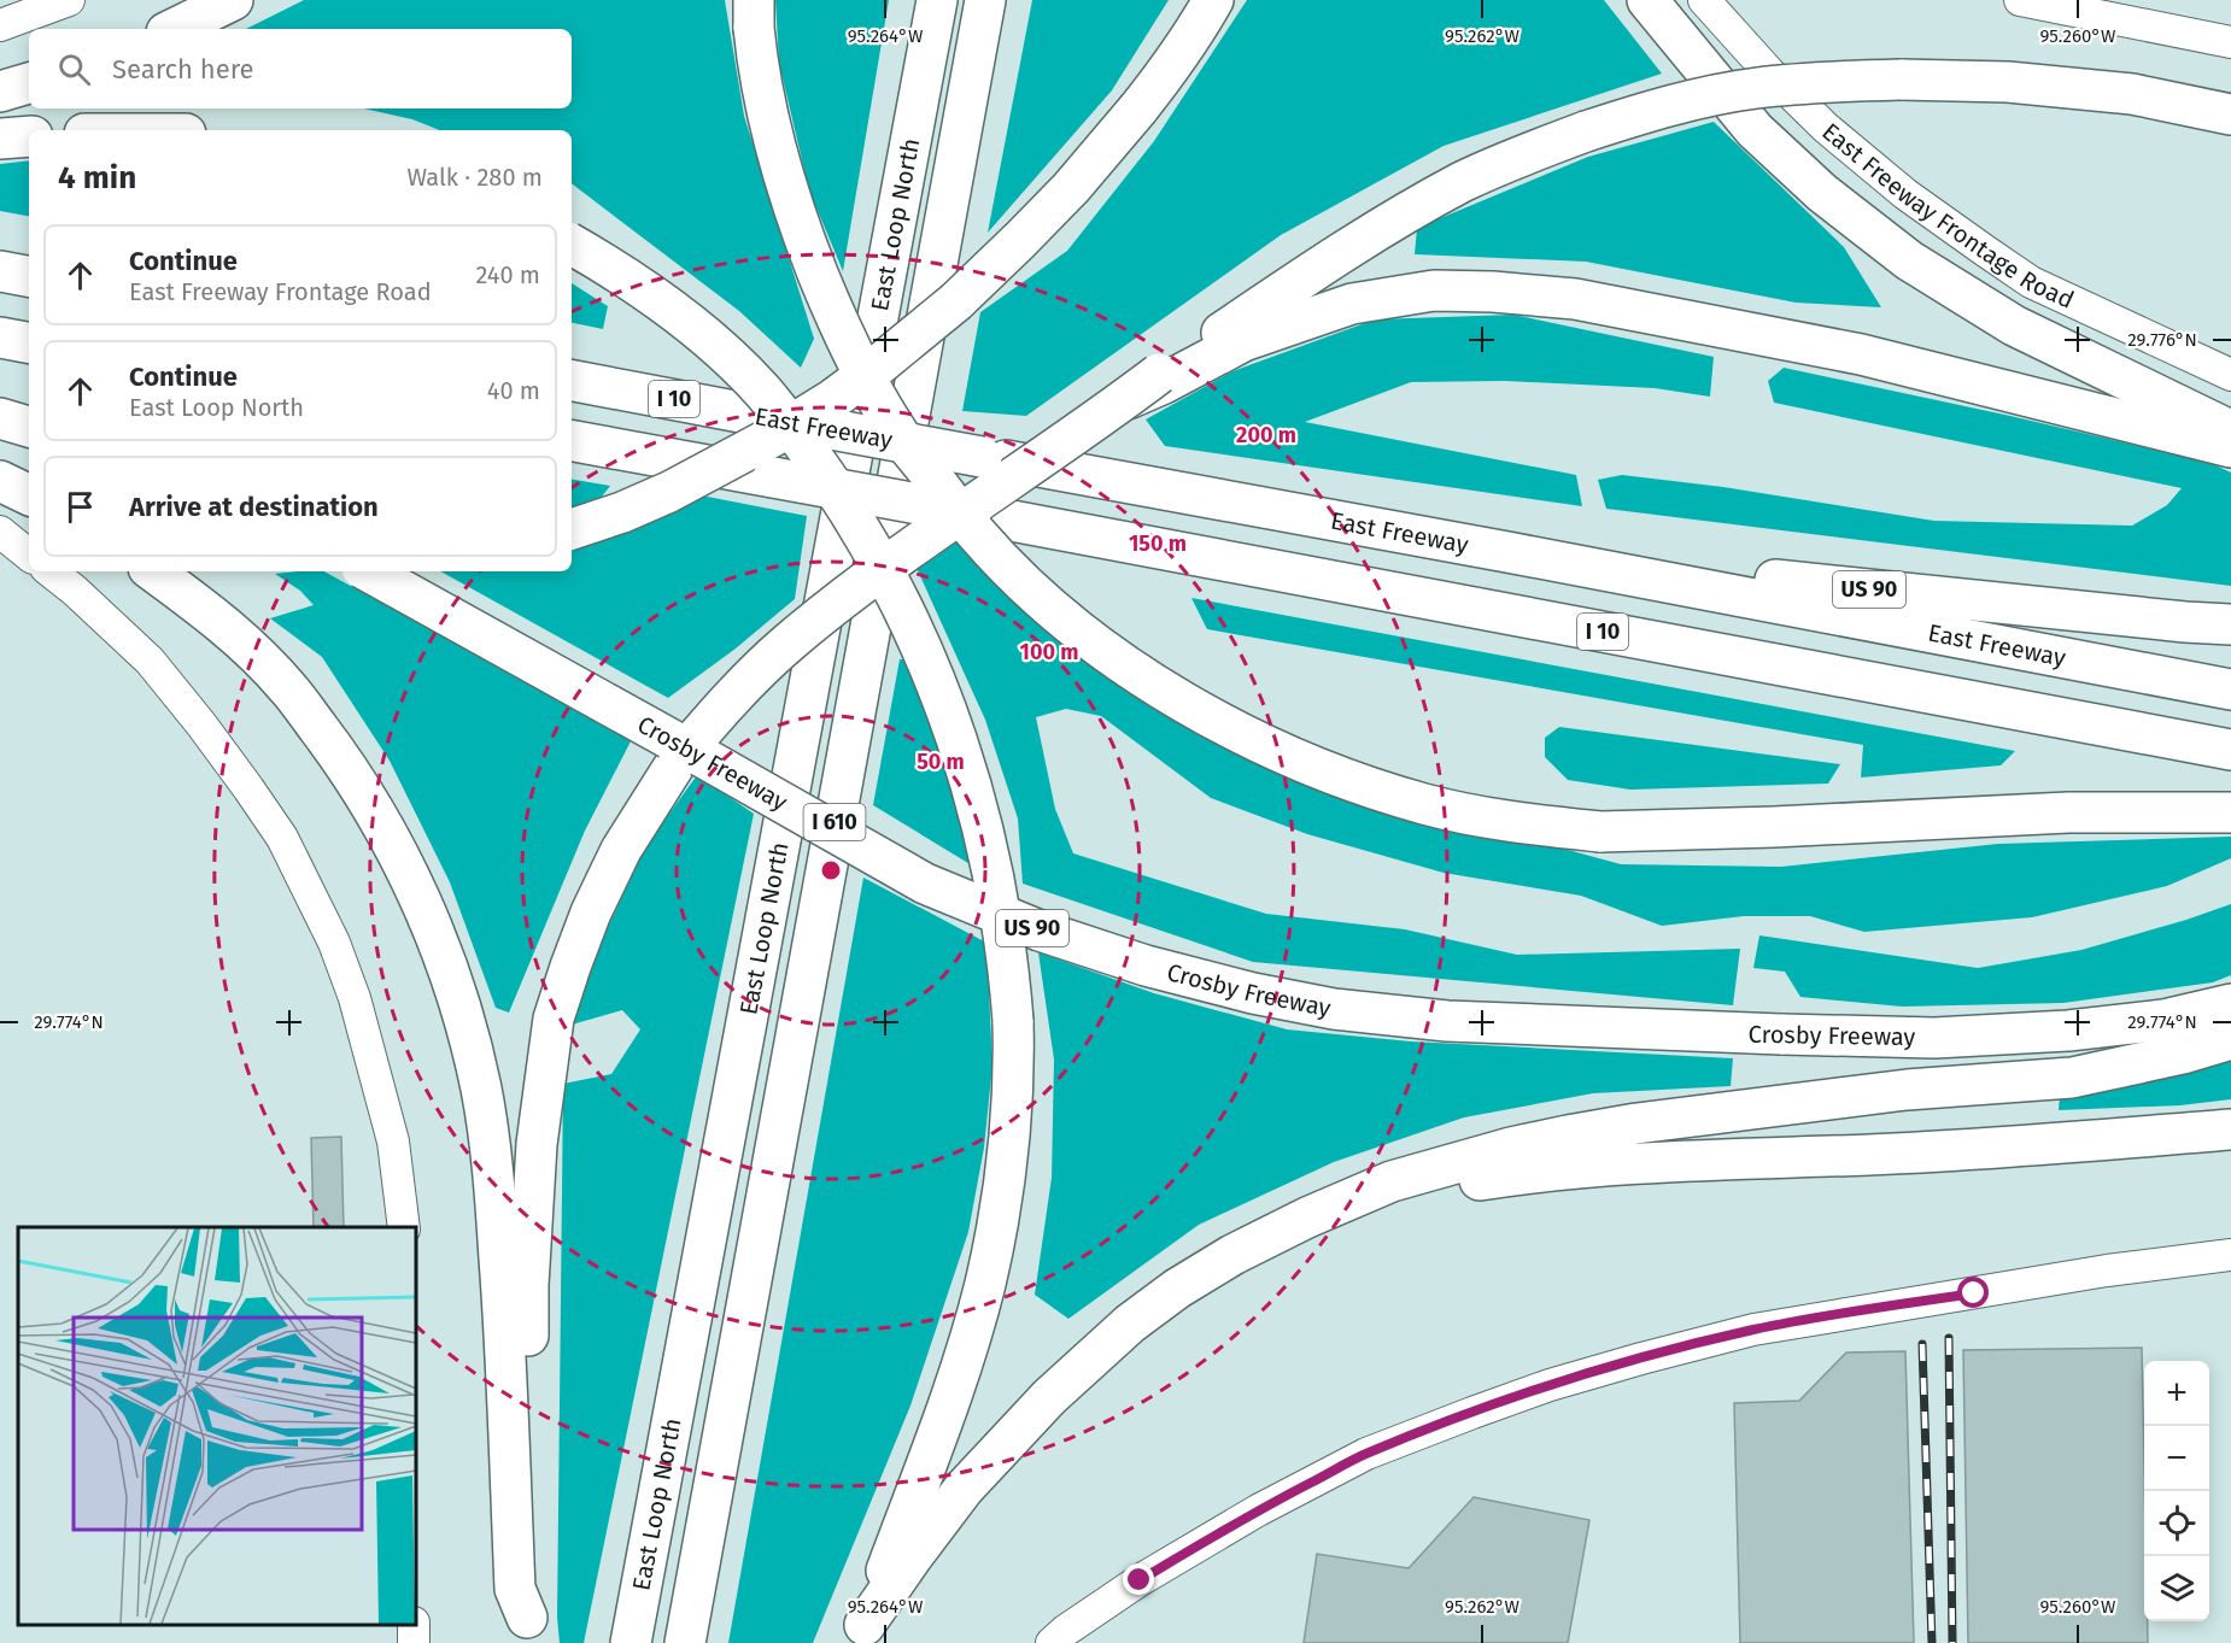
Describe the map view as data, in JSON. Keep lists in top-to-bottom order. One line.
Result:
{"streets":{"highway":["East Loop North","I 10","East Freeway","US 90","Crosby Freeway","I 610"],"main road":["East Freeway Frontage Road"]},"crossings":[["East Freeway","US 90"]],"page":{"search":"Search here","heading":["4 min","Walk · 280 m"],"list":[["Continue","East Freeway Frontage Road","240 m"],["Continue","East Loop North","40 m"],"Arrive at destination"],"map_buttons":["+","−"]},"coordinates":["95.264°W","95.262°W","95.260°W","29.776°N","29.774°N"],"rings":["200 m","150 m","100 m","50 m"]}
